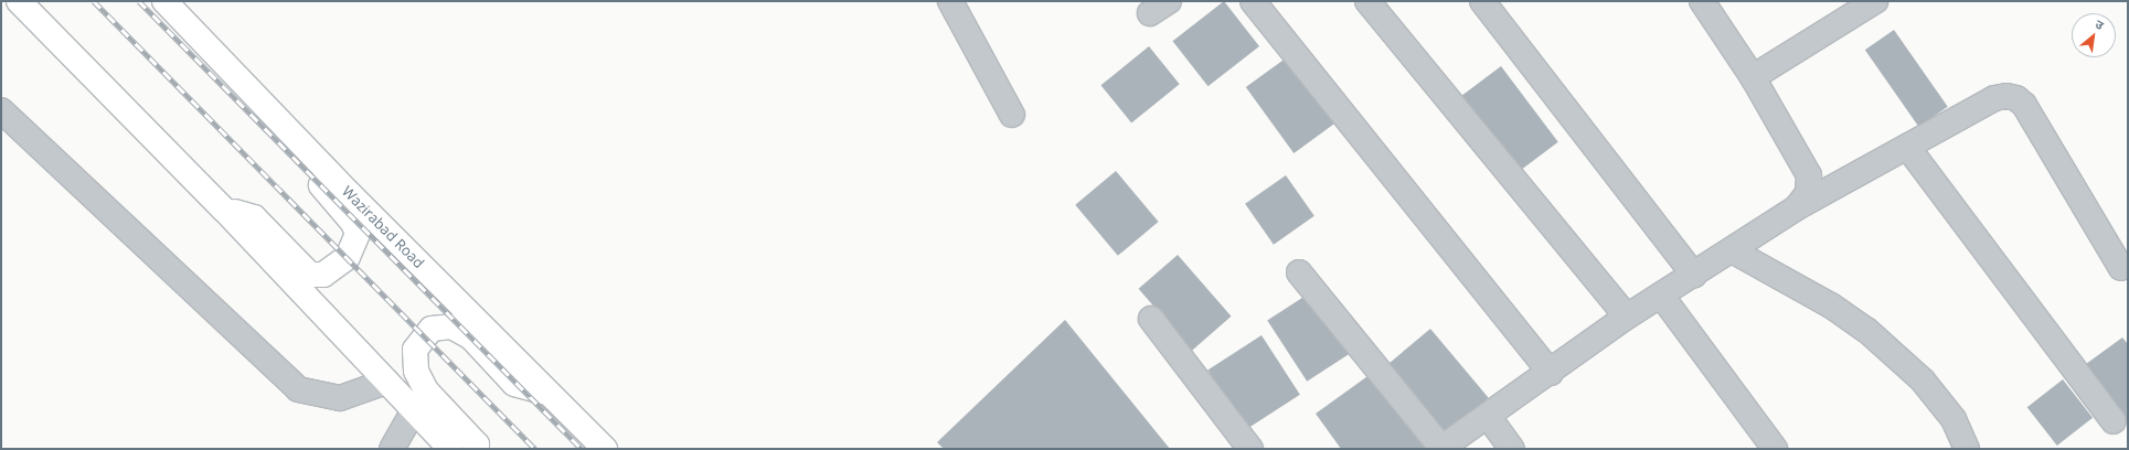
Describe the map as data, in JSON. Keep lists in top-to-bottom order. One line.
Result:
{"streets":{"highway":["Wazirabad Road"]},"north":"top right"}
